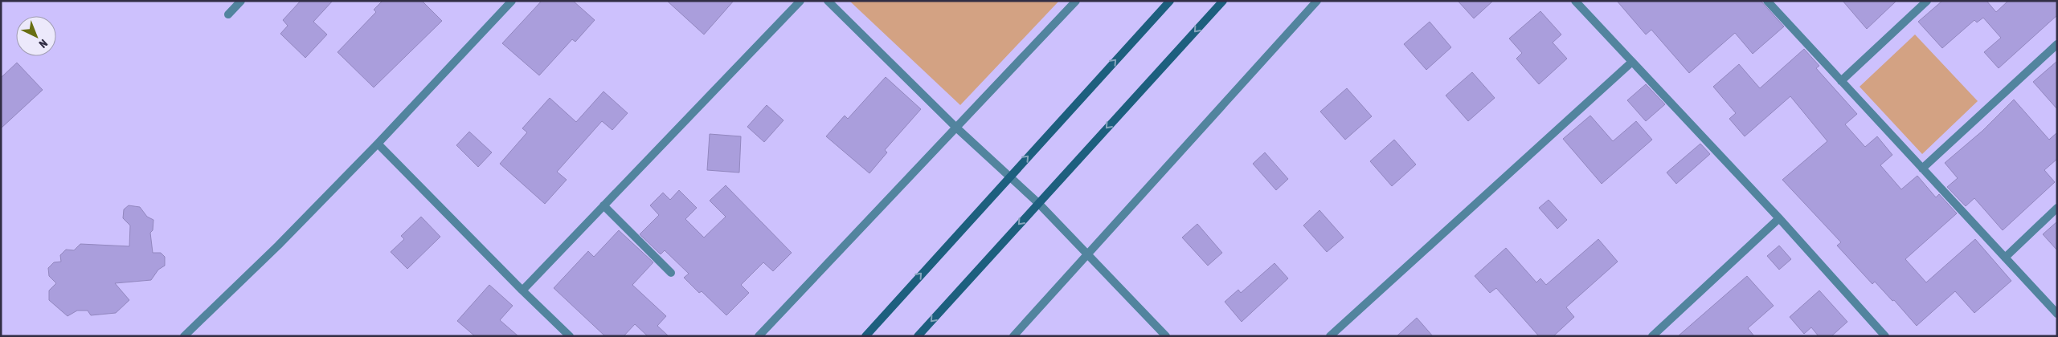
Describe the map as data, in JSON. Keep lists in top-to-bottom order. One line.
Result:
{"north":"bottom right"}
